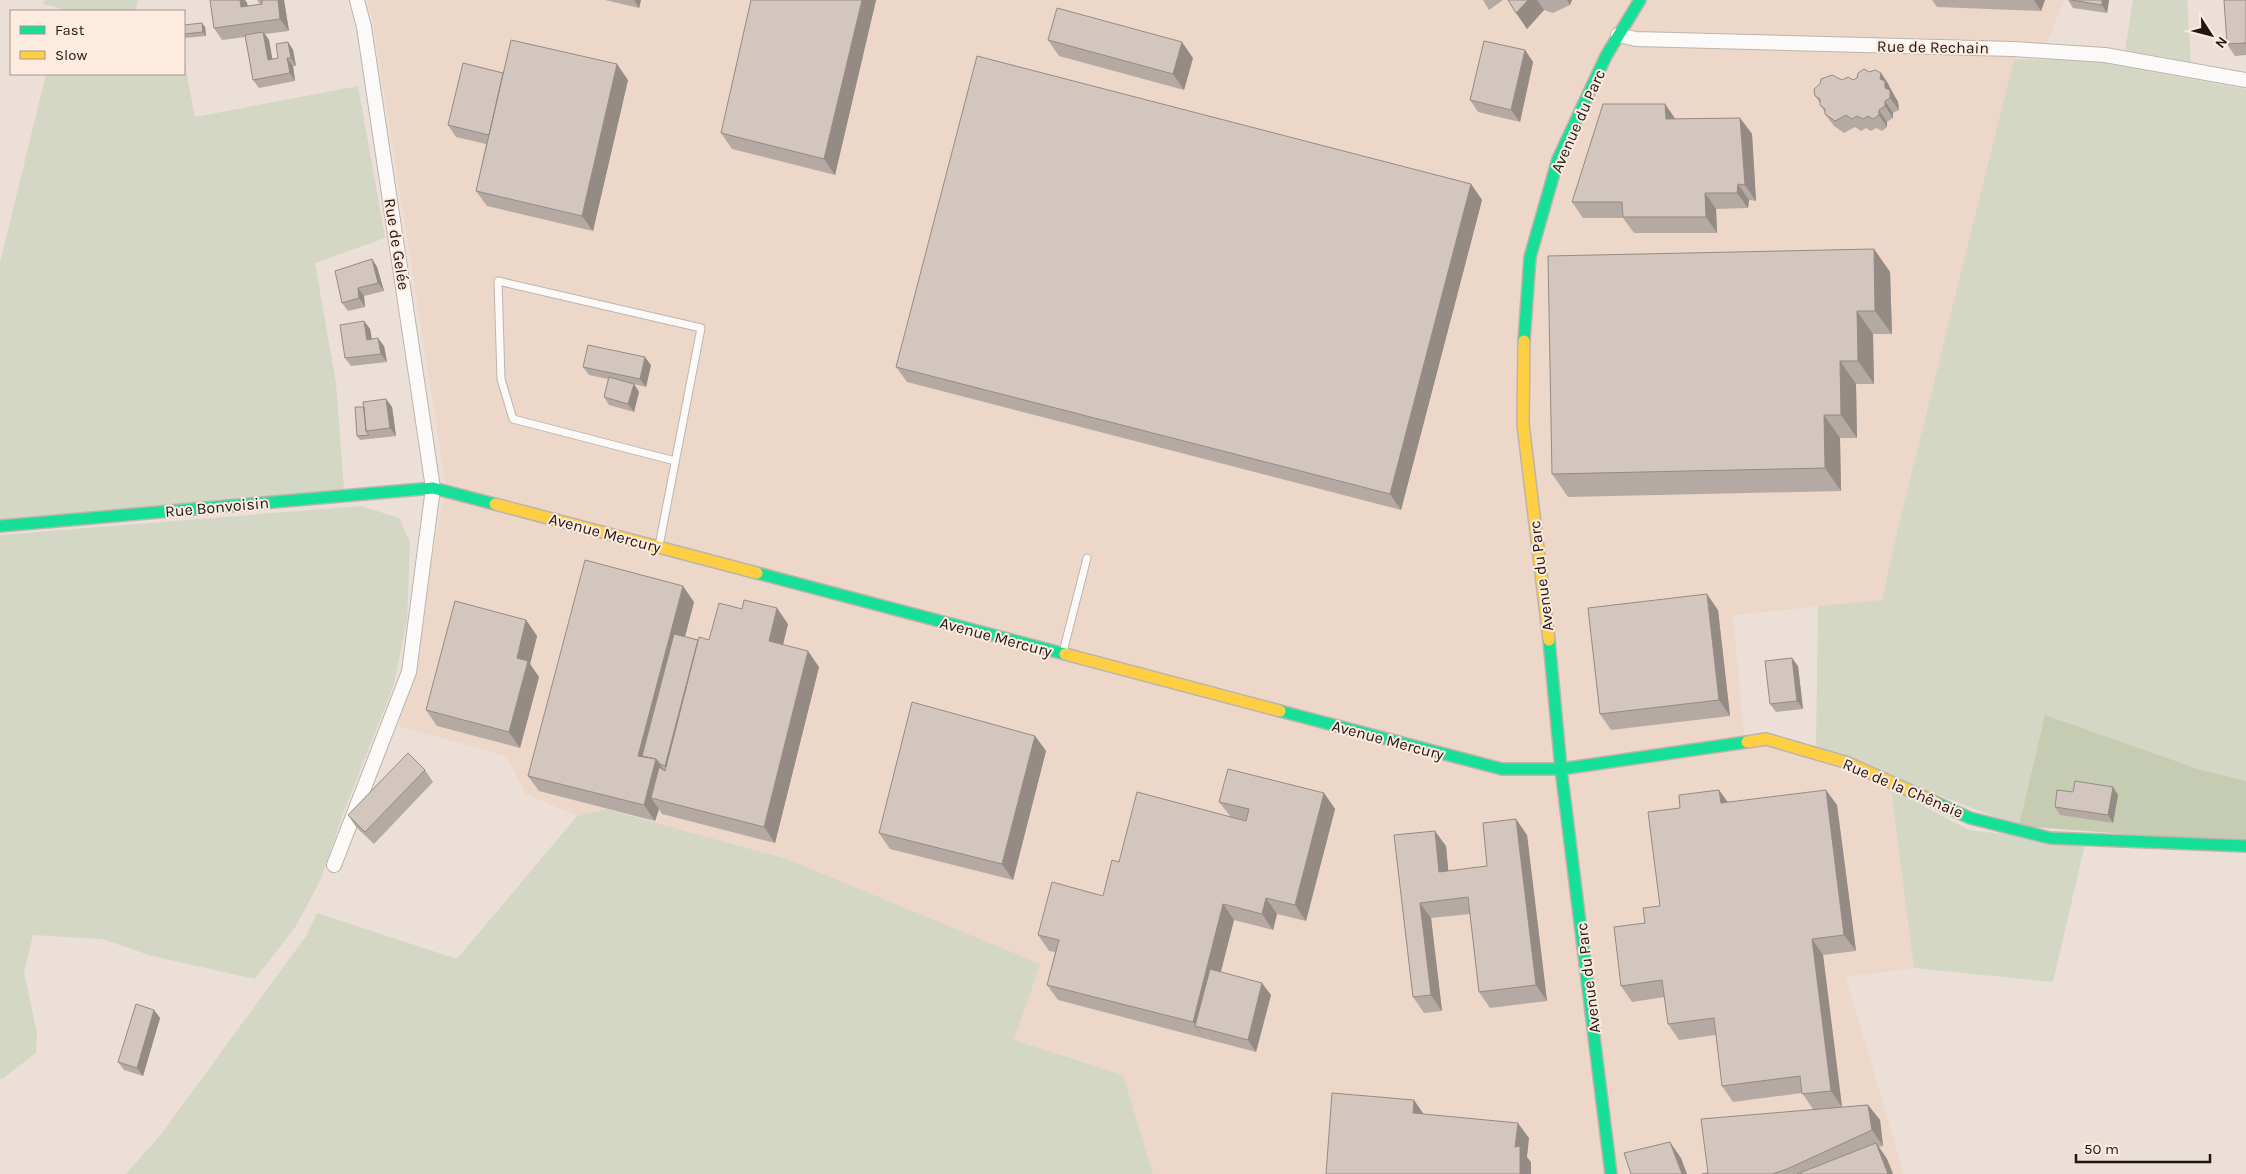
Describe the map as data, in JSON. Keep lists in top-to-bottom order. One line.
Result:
{"streets":{"street":["Rue de Rechain","Avenue du Parc","Rue de Gelée","Rue Bonvoisin","Avenue Mercury","Rue de la Chênaie"]},"crossings":[["Rue de Rechain","Avenue du Parc"],["Avenue du Parc","Avenue Mercury"],["Avenue du Parc","Rue de la Chênaie"],["Rue de Gelée","Rue Bonvoisin"],["Rue de Gelée","Avenue Mercury"],["Rue Bonvoisin","Avenue Mercury"],["Avenue Mercury","Rue de la Chênaie"]],"legend":["Fast","Slow"],"scale_bar":"50 m","north":"bottom right"}
